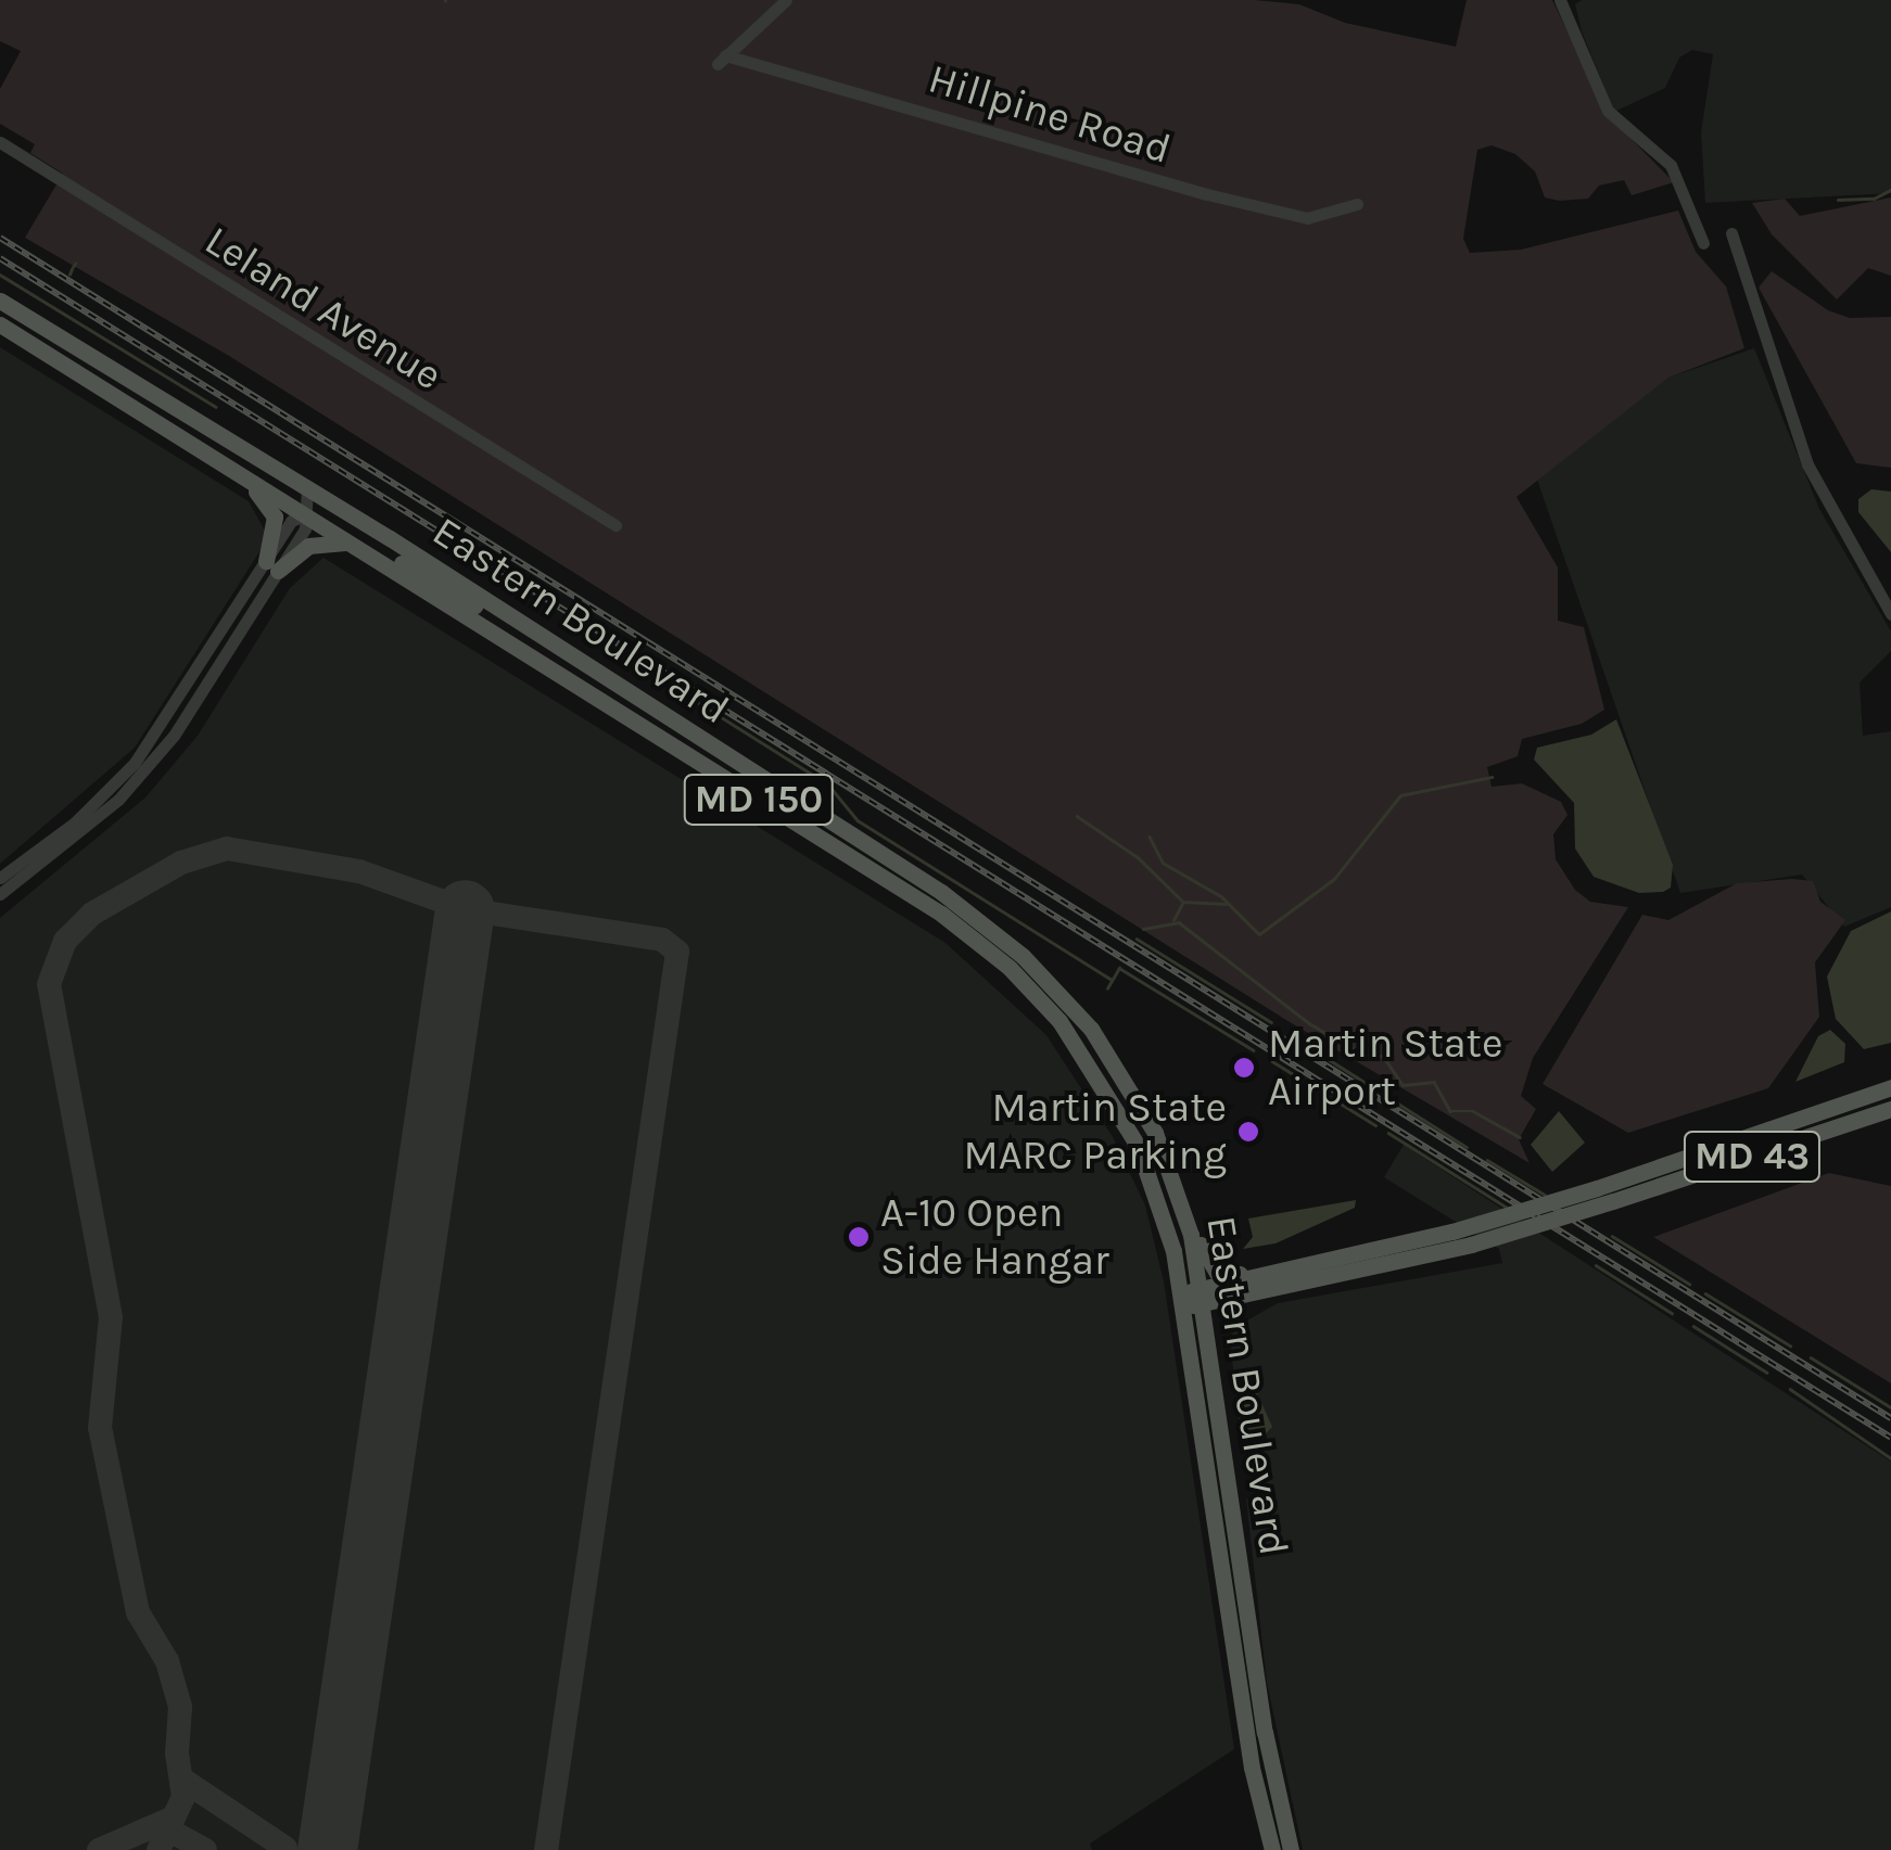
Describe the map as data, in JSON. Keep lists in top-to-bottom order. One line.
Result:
{"streets":{"main road":["Eastern Boulevard","MD 150","MD 43"],"street":["Hillpine Road","Leland Avenue"]},"crossings":[["Eastern Boulevard","MD 43"]],"places":["Martin State Airport","Martin State MARC Parking","A-10 Open Side Hangar"]}
